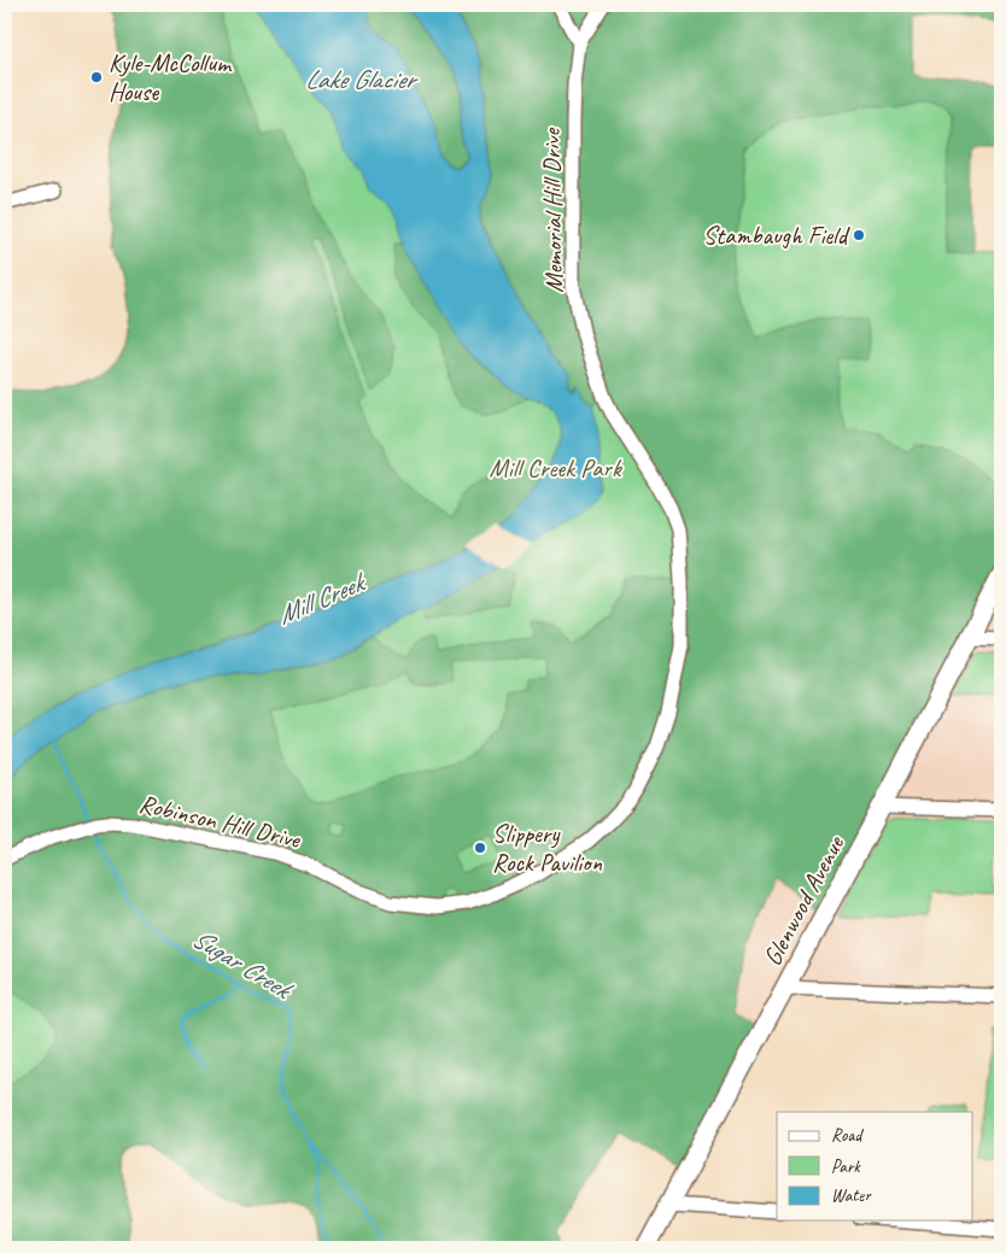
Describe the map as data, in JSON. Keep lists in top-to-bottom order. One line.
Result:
{"streets":{"main road":["Glenwood Avenue"],"street":["Memorial Hill Drive","Robinson Hill Drive"]},"crossings":[["Memorial Hill Drive","Robinson Hill Drive"]],"water":["Lake Glacier","Mill Creek","Sugar Creek"],"parks":["Mill Creek Park"],"places":["Kyle-McCollum House","Stambaugh Field","Slippery Rock Pavilion"],"legend":["Road","Park","Water"]}
